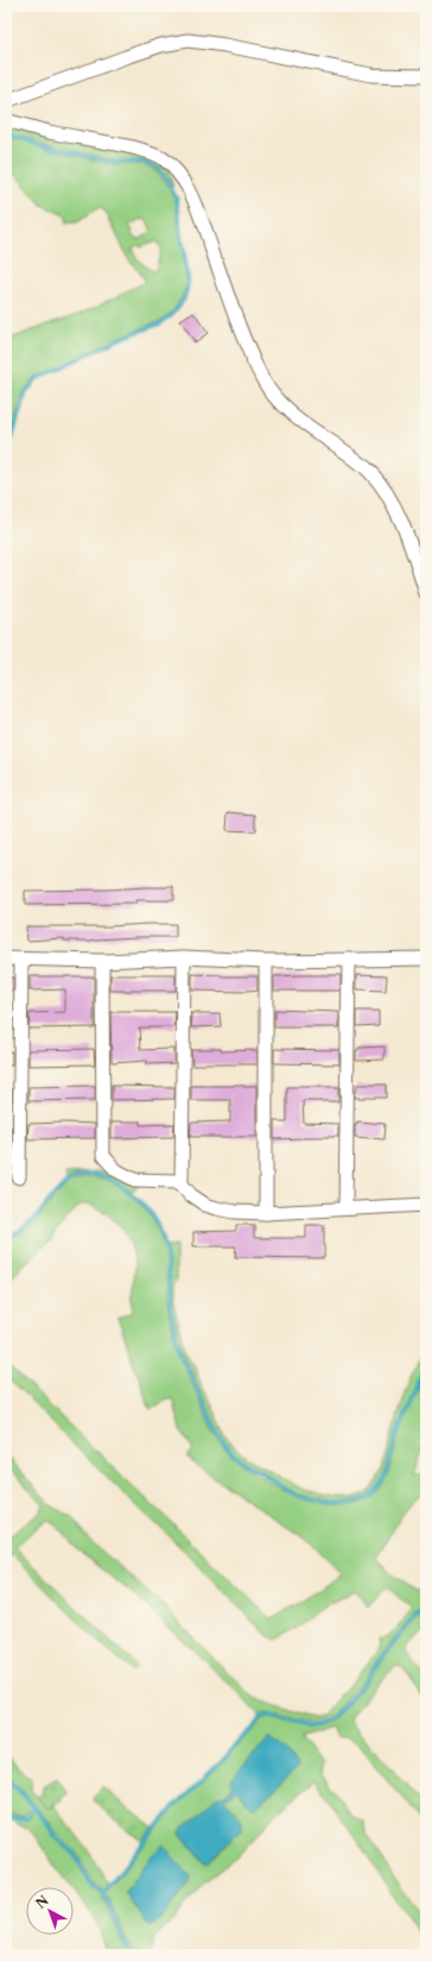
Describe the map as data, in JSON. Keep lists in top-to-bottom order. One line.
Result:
{"north":"top left"}
